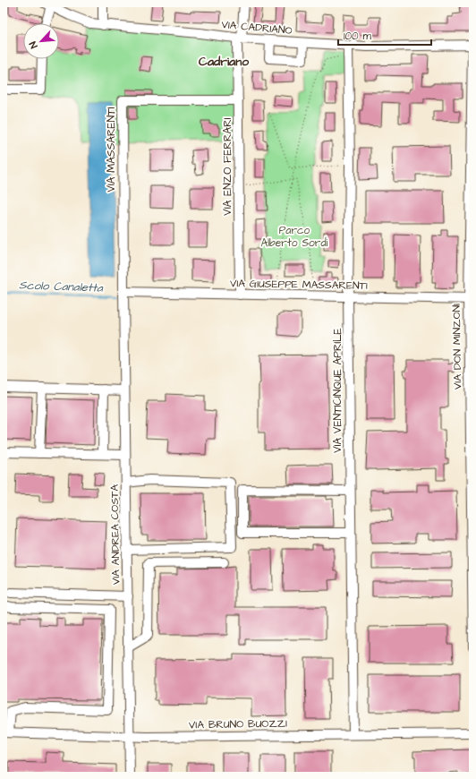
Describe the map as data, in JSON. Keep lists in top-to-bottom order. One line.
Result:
{"streets":{"street":["VIA CADRIANO","VIA MASSARENTI","VIA ENZO FERRARI","VIA GIUSEPPE MASSARENTI","VIA DON MINZONI","VIA VENTICINQUE APRILE","VIA ANDREA COSTA","VIA BRUNO BUOZZI"]},"crossings":[["VIA CADRIANO","VIA ENZO FERRARI"],["VIA CADRIANO","VIA DON MINZONI"],["VIA CADRIANO","VIA VENTICINQUE APRILE"],["VIA MASSARENTI","VIA ENZO FERRARI"],["VIA MASSARENTI","VIA GIUSEPPE MASSARENTI"],["VIA MASSARENTI","VIA ANDREA COSTA"],["VIA ENZO FERRARI","VIA GIUSEPPE MASSARENTI"],["VIA GIUSEPPE MASSARENTI","VIA DON MINZONI"],["VIA GIUSEPPE MASSARENTI","VIA VENTICINQUE APRILE"],["VIA GIUSEPPE MASSARENTI","VIA ANDREA COSTA"],["VIA VENTICINQUE APRILE","VIA BRUNO BUOZZI"],["VIA ANDREA COSTA","VIA BRUNO BUOZZI"]],"districts":["Cadriano"],"water":["Scolo Canaletta"],"parks":["Parco Alberto Sordi"],"scale_bar":"100 m","north":"bottom left"}
